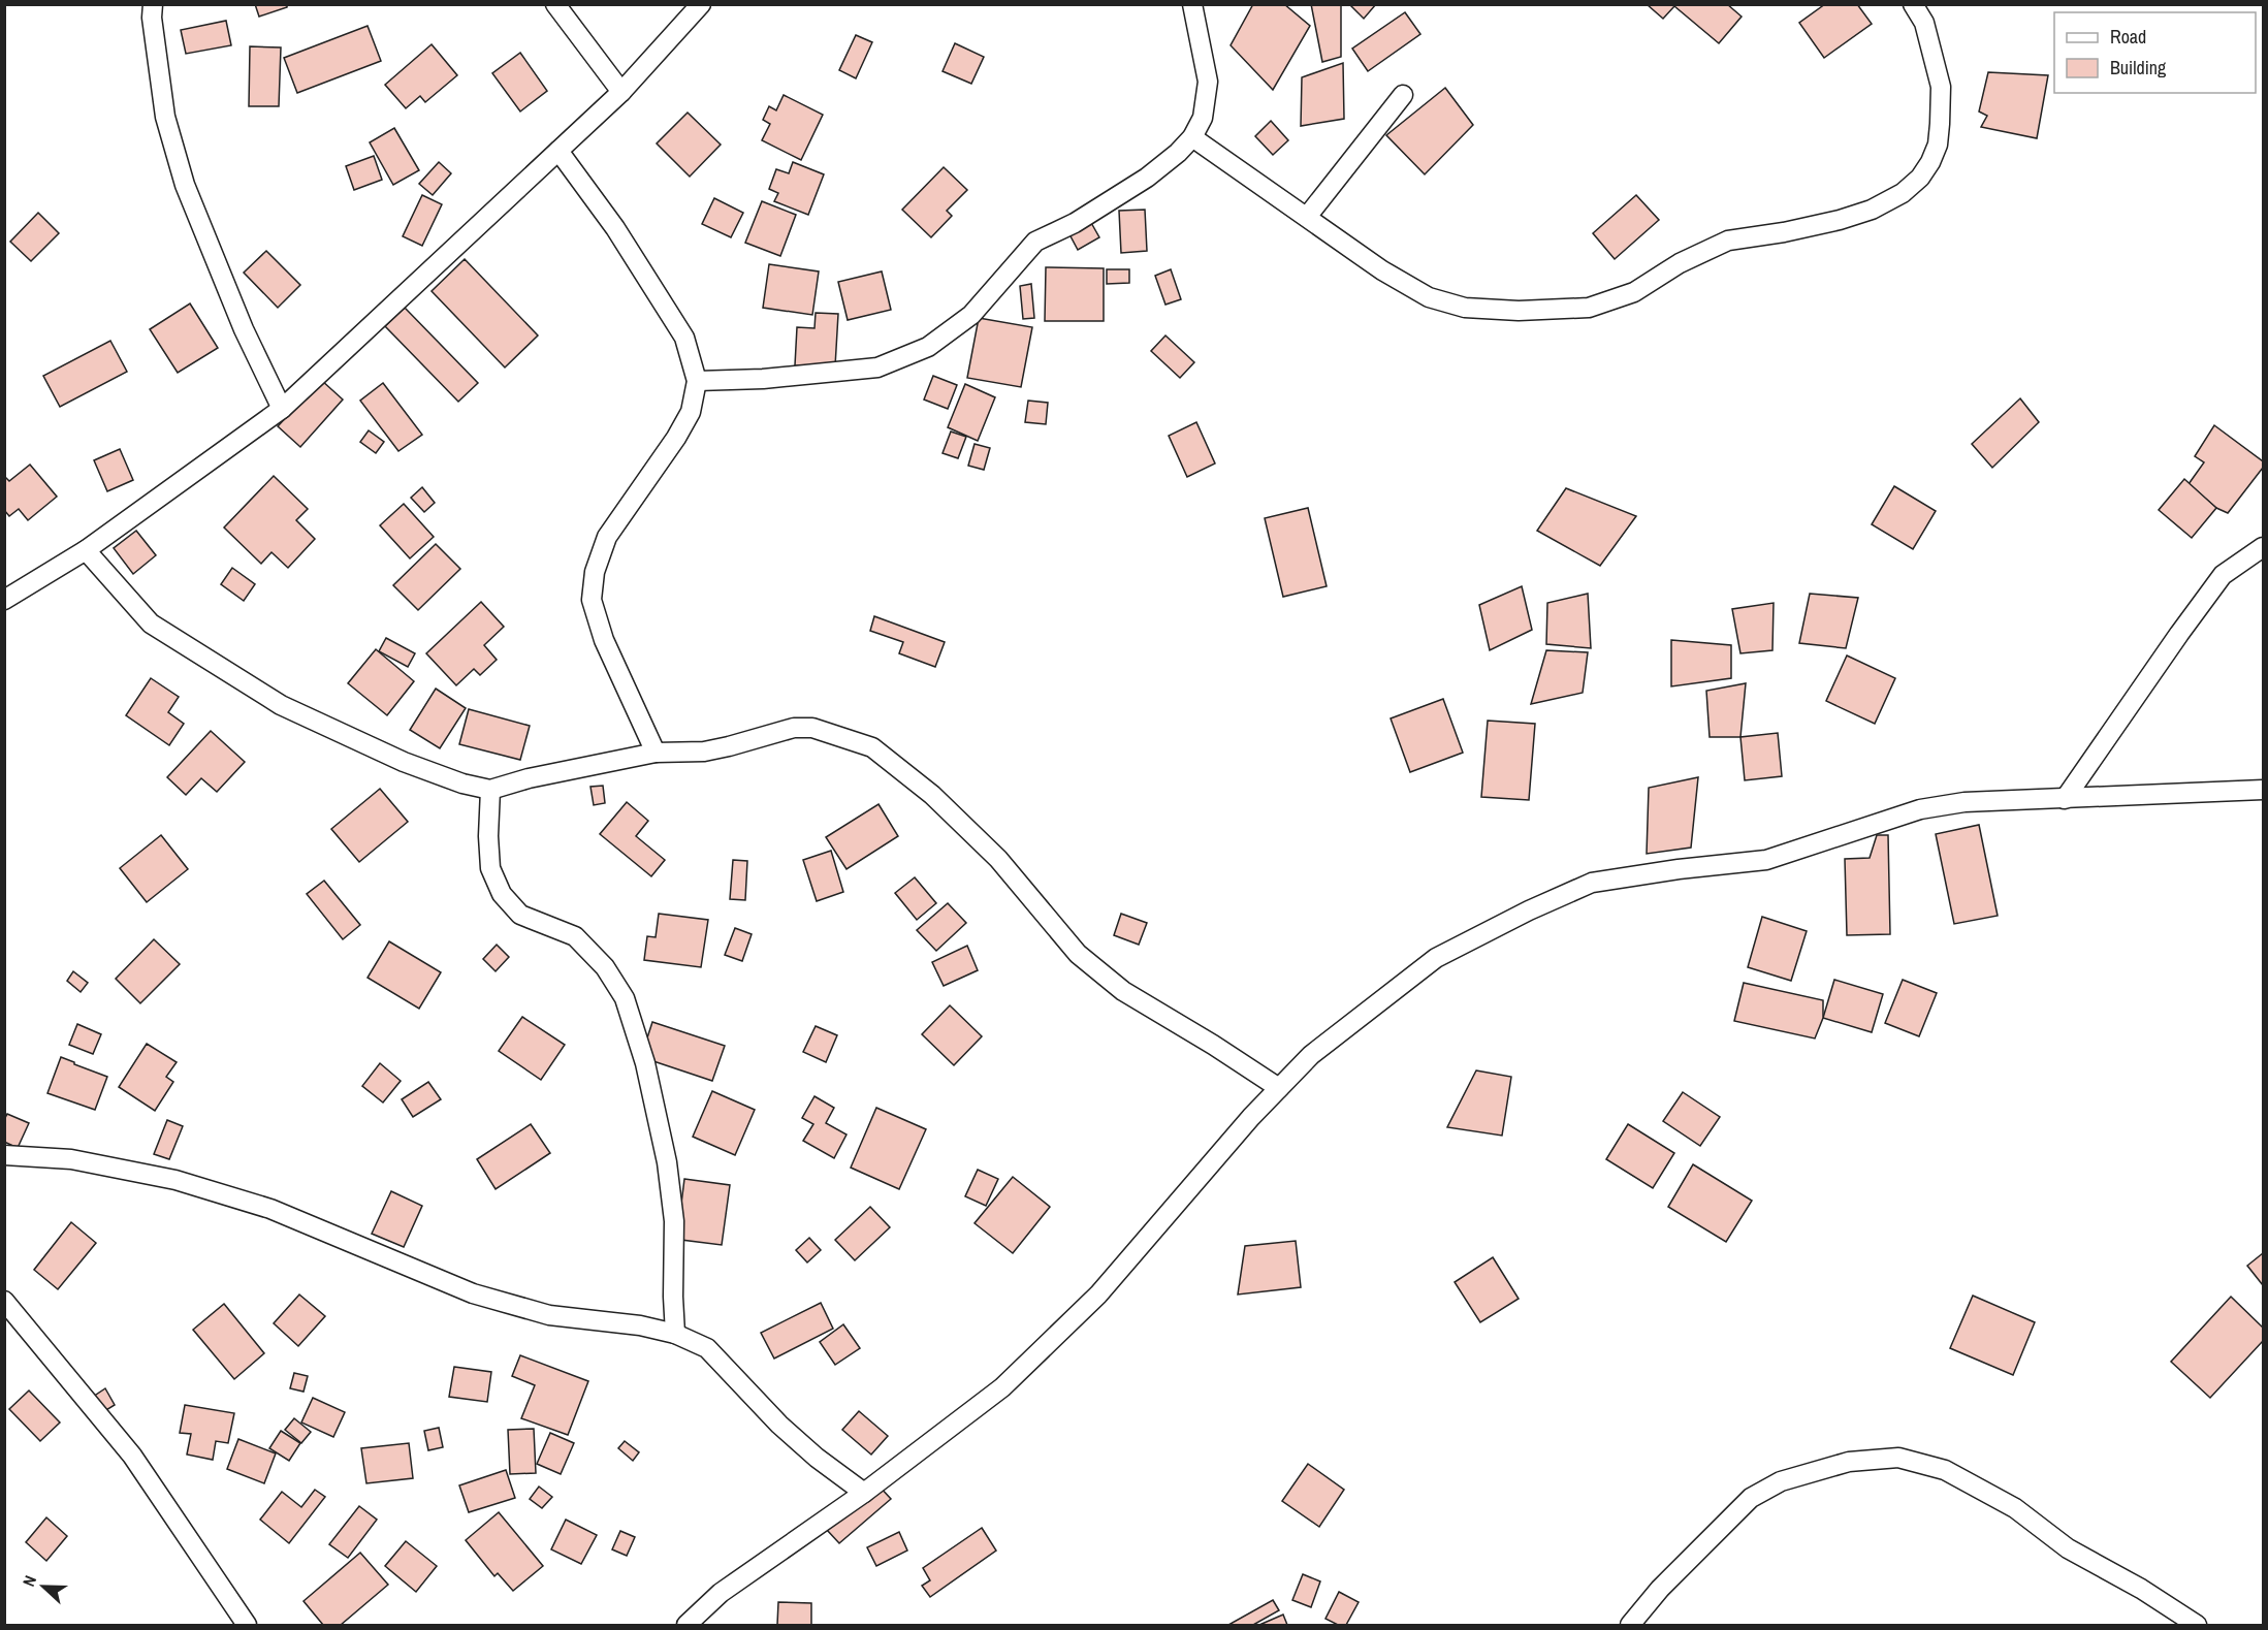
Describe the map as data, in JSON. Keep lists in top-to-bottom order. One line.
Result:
{"legend":["Road","Building"],"north":"left"}
